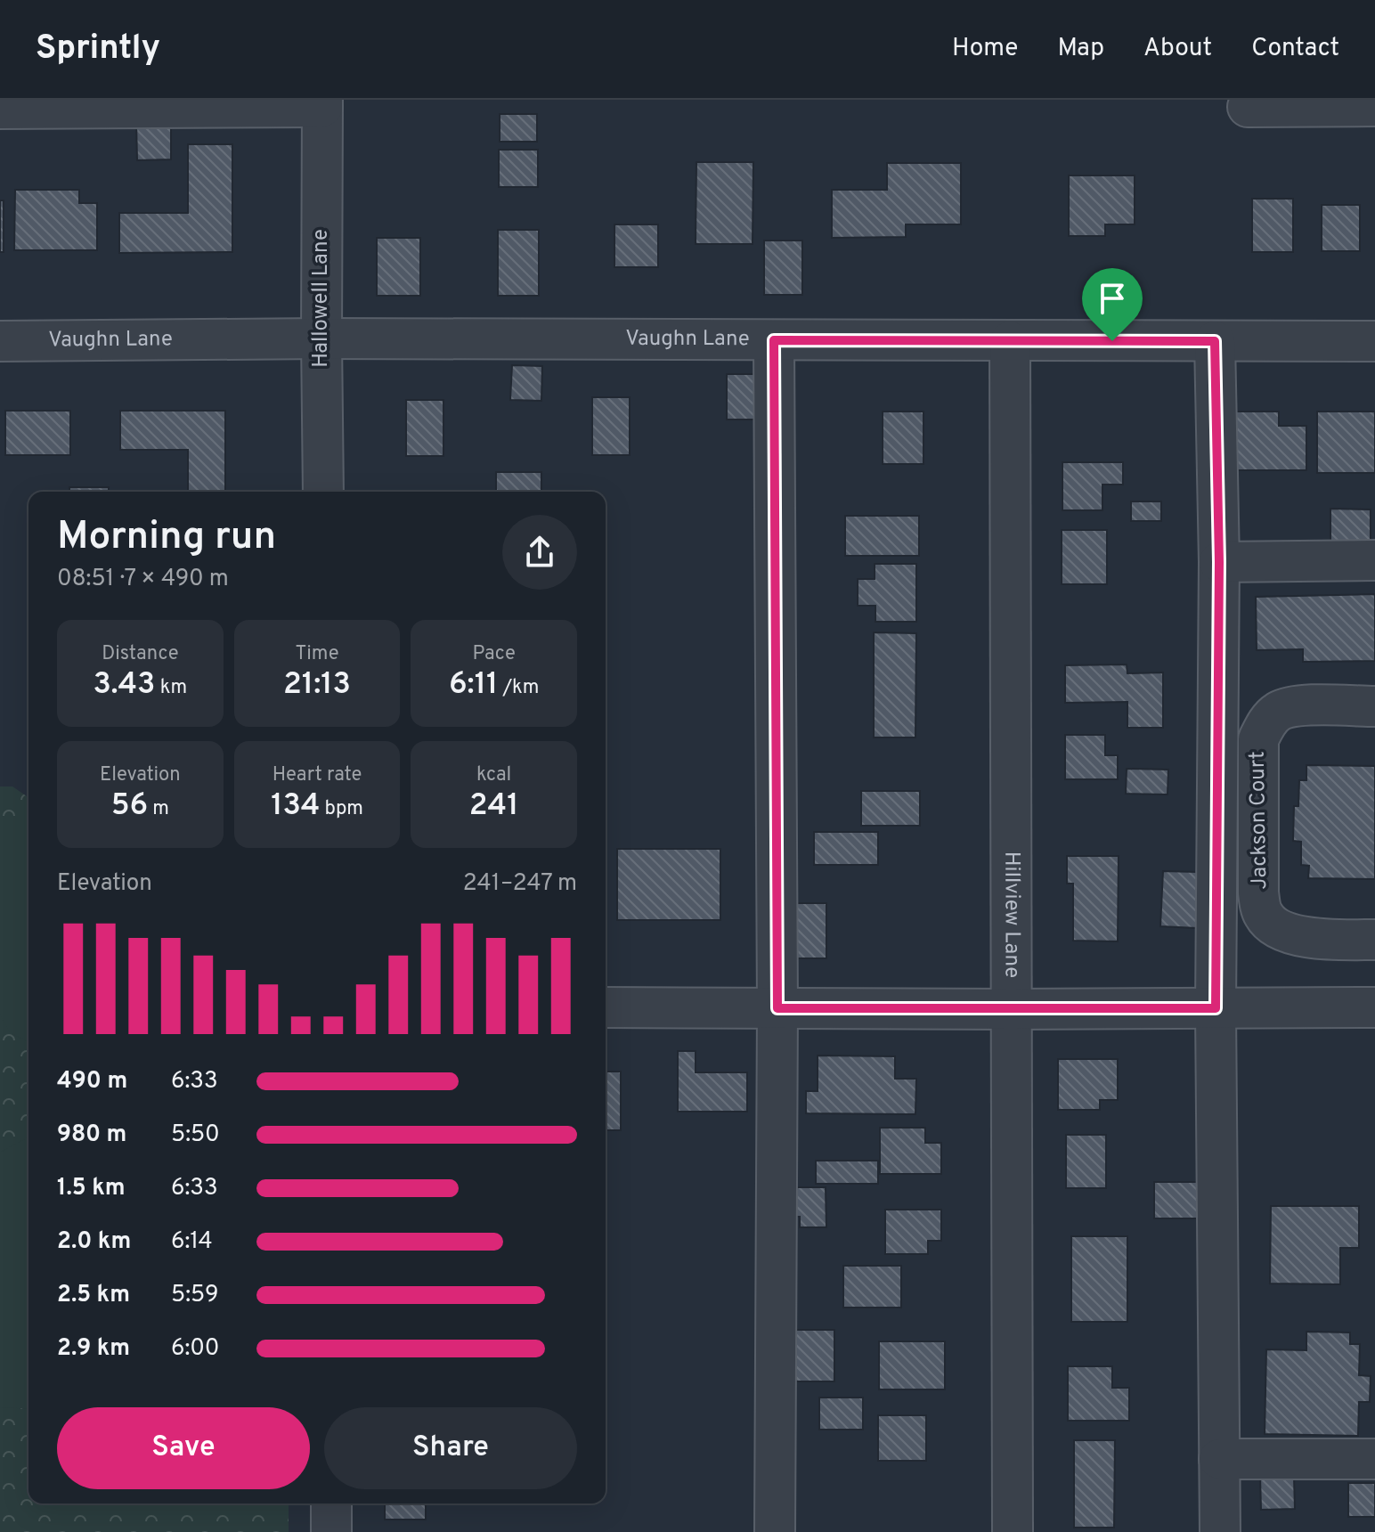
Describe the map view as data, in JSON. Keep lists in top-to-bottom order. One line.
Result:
{"streets":{"street":["Hallowell Lane","Vaughn Lane","Jackson Court","Hillview Lane"]},"crossings":[["Hallowell Lane","Vaughn Lane"],["Vaughn Lane","Hillview Lane"]],"page":{"header":"Sprintly","nav":["Home","Map","About","Contact"],"heading":["Morning run","08:51 · 7 × 490 m"],"stats":[["Distance","3.43 km"],["Time","21:13"],["Pace","6:11 /km"],["Elevation","56 m"],["Heart rate","134 bpm"],["kcal","241"]],"chart":["Elevation","241–247 m"],"list":[{"name":"490 m","note":"6:33"},{"name":"980 m","note":"5:50"},{"name":"1.5 km","note":"6:33"},{"name":"2.0 km","note":"6:14"},{"name":"2.5 km","note":"5:59"},{"name":"2.9 km","note":"6:00"}],"buttons":["Save","Share"]}}
